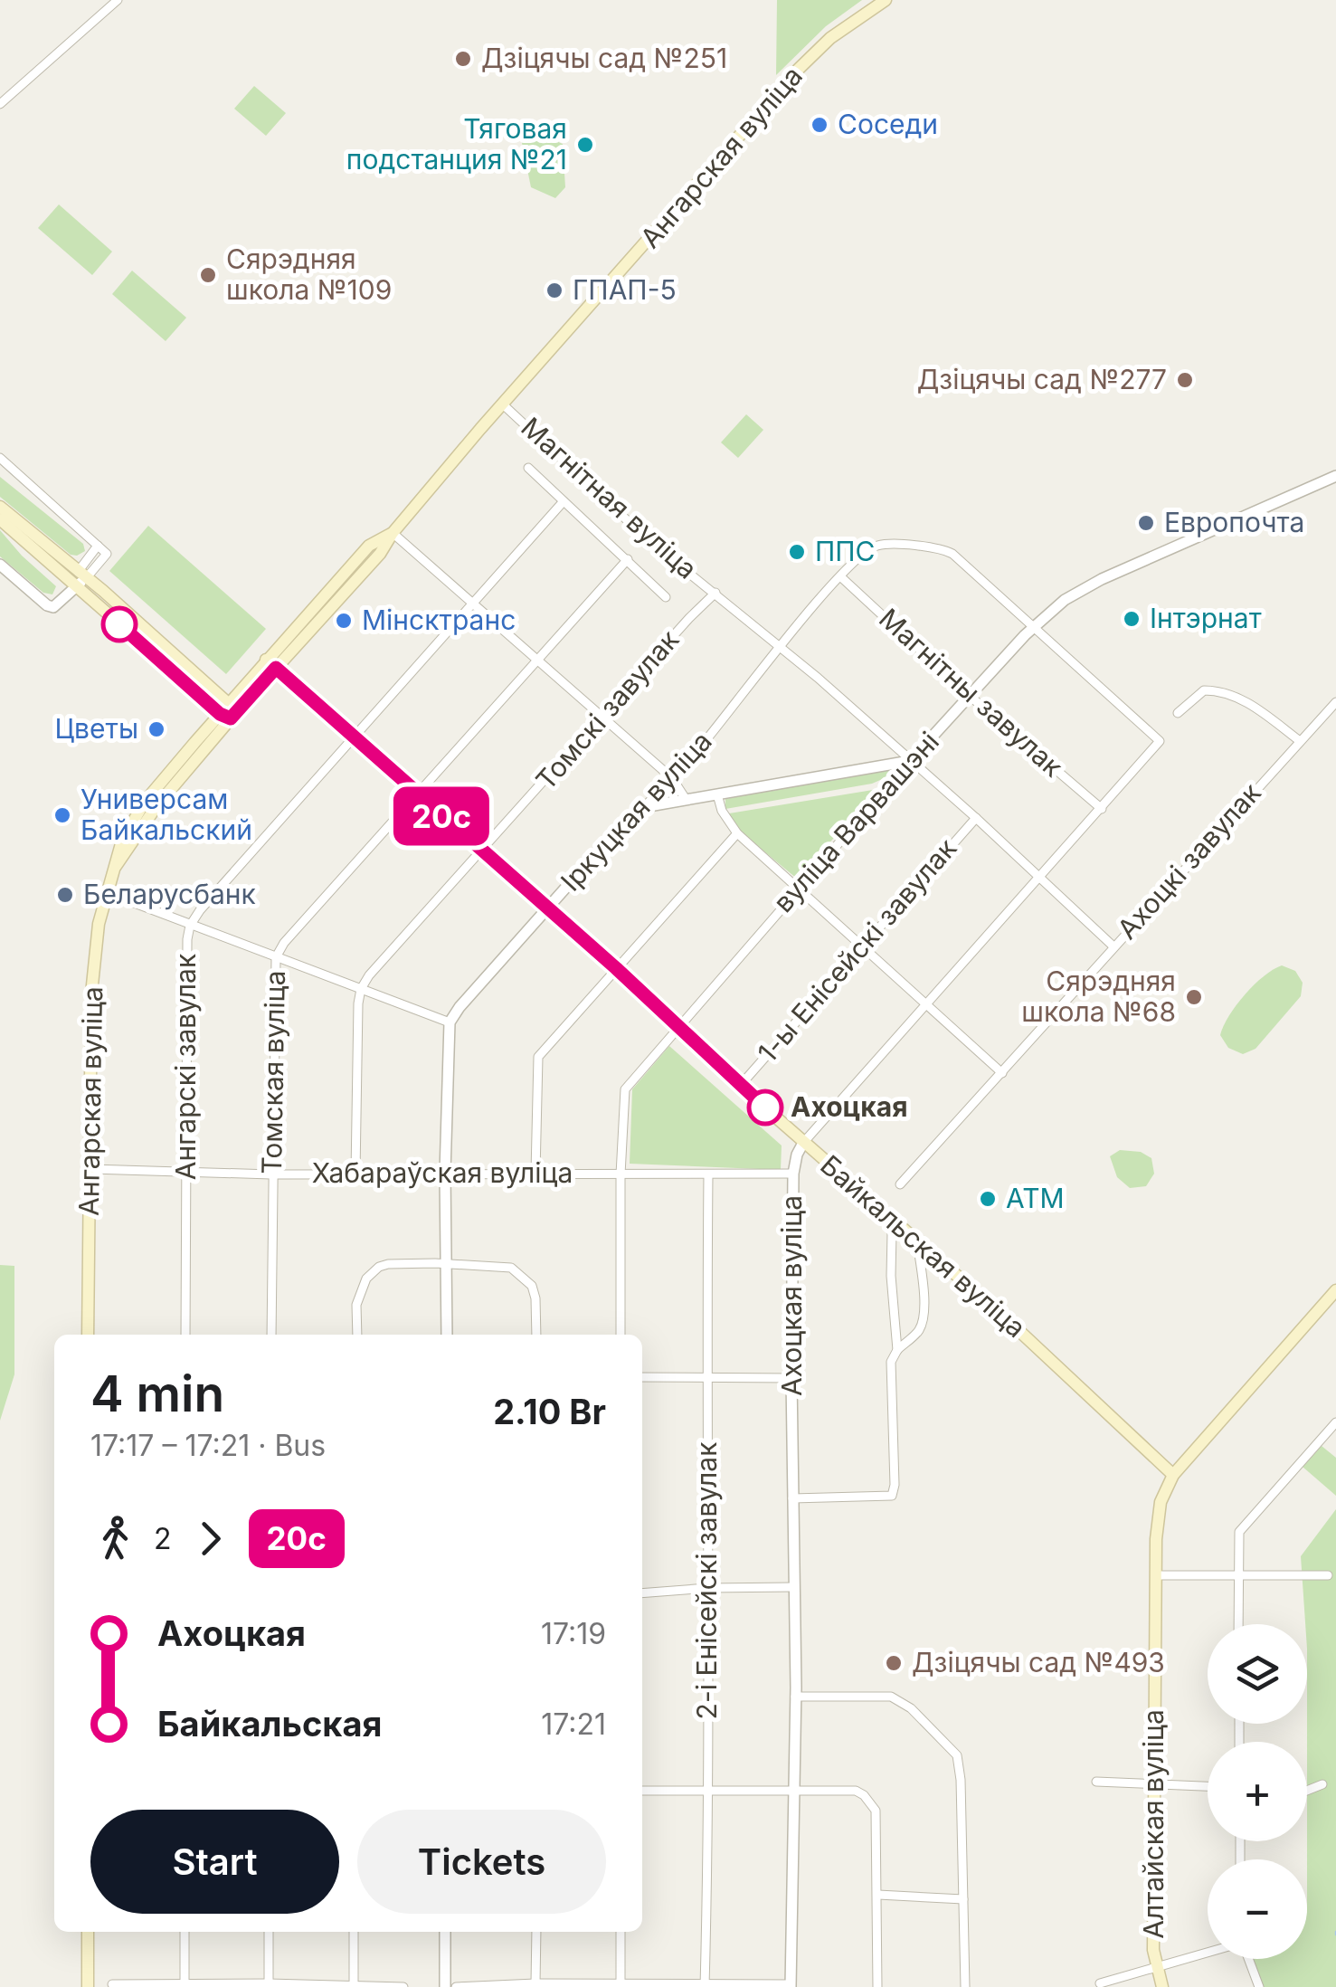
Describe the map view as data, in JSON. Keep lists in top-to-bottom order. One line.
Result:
{"streets":{"main road":["Ангарская вуліца","Байкальская вуліца","Алтайская вуліца"],"street":["Магнітная вуліца","Магнітны завулак","Томскі завулак","Іркуцкая вуліца","вуліца Варвашэні","Ахоцкі завулак","1-ы Енісейскі завулак","Ангарскі завулак","Томская вуліца","Хабараўская вуліца","Ахоцкая вуліца","2-і Енісейскі завулак"]},"crossings":[["Ангарская вуліца","Магнітная вуліца"],["Ангарская вуліца","Хабараўская вуліца"],["Ангарская вуліца","Байкальская вуліца"],["Магнітная вуліца","Томскі завулак"],["Магнітная вуліца","Іркуцкая вуліца"],["Магнітная вуліца","вуліца Варвашэні"],["Магнітная вуліца","Ахоцкі завулак"],["Магнітная вуліца","1-ы Енісейскі завулак"],["Магнітная вуліца","Ангарскі завулак"],["Магнітная вуліца","Томская вуліца"],["Магнітная вуліца","Ахоцкая вуліца"],["Магнітны завулак","Іркуцкая вуліца"],["Магнітны завулак","вуліца Варвашэні"],["Магнітны завулак","Ахоцкая вуліца"],["Томскі завулак","Байкальская вуліца"],["Іркуцкая вуліца","вуліца Варвашэні"],["Іркуцкая вуліца","Байкальская вуліца"],["Іркуцкая вуліца","Ахоцкая вуліца"],["вуліца Варвашэні","Хабараўская вуліца"],["вуліца Варвашэні","Байкальская вуліца"],["вуліца Варвашэні","Ахоцкая вуліца"],["1-ы Енісейскі завулак","Байкальская вуліца"],["Ангарскі завулак","Хабараўская вуліца"],["Ангарскі завулак","Байкальская вуліца"],["Томская вуліца","Хабараўская вуліца"],["Томская вуліца","Байкальская вуліца"],["Хабараўская вуліца","Ахоцкая вуліца"],["Хабараўская вуліца","2-і Енісейскі завулак"],["Байкальская вуліца","Ахоцкая вуліца"],["Байкальская вуліца","Алтайская вуліца"]],"places":["Дзіцячы сад №251","Соседи","Тяговая подстанция №21","Сярэдняя школа №109","ГПАП-5","Дзіцячы сад №277","Европочта","ППС","Інтэрнат","Мінсктранс","Цветы","Универсам Байкальский","Беларусбанк","Сярэдняя школа №68","Ахоцкая","АТМ","Дзіцячы сад №493"],"lines":["bus line 20с"],"page":{"on_map":"20с","heading":["4 min","17:17 – 17:21 · Bus","2.10 Br"],"legs":["2","20с"],"list":[{"name":"Ахоцкая","value":"17:19"},{"name":"Байкальская","value":"17:21"}],"map_buttons":["+","−"],"buttons":["Start","Tickets"]}}
